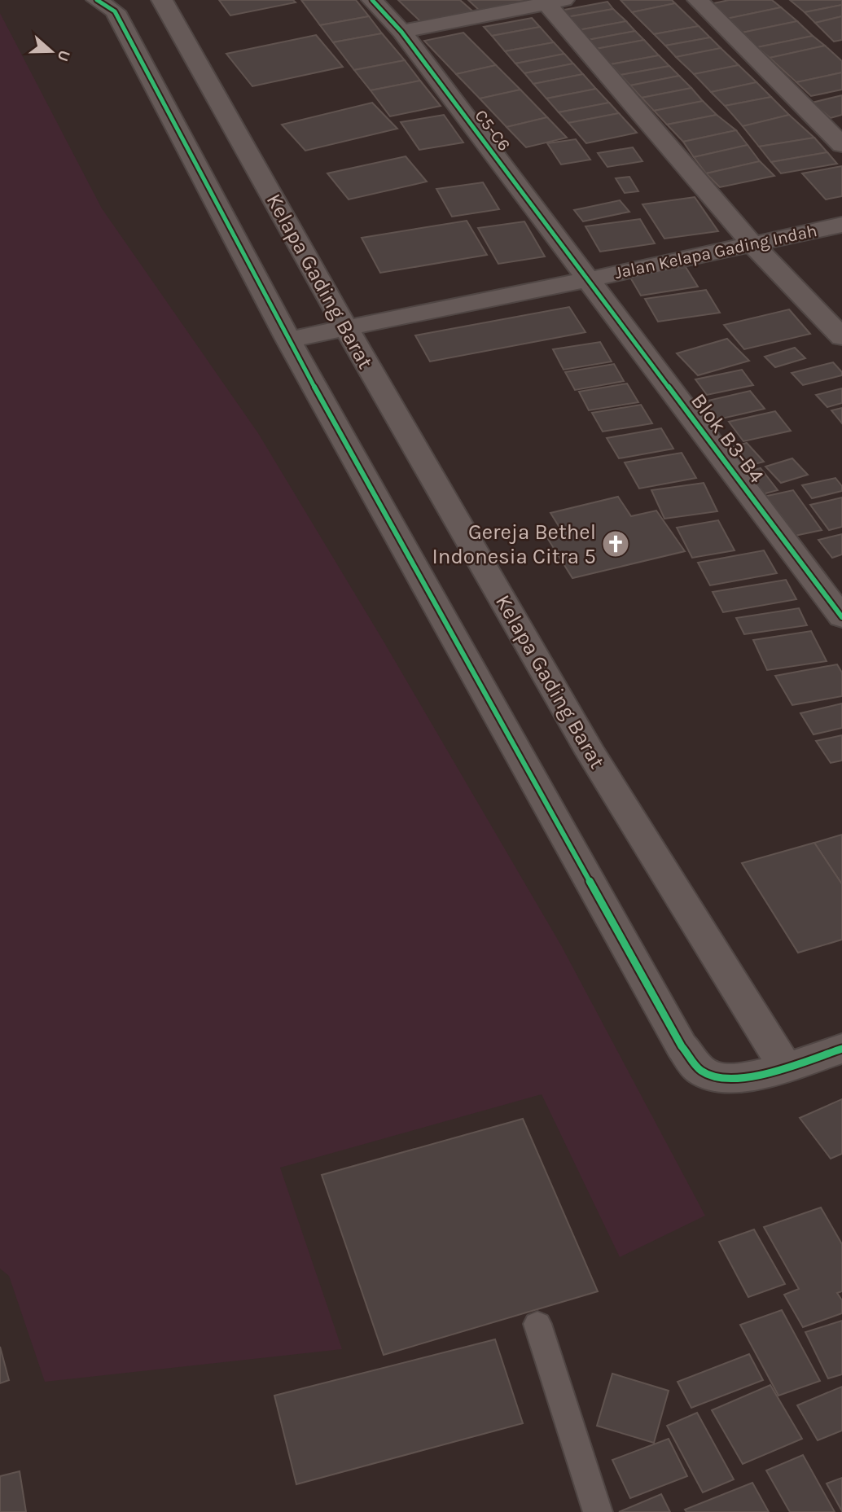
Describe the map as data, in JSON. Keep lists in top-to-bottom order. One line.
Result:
{"streets":{"street":["C5-C6","Jalan Kelapa Gading Indah","Kelapa Gading Barat","Blok B3-B4"]},"crossings":[["C5-C6","Jalan Kelapa Gading Indah"],["C5-C6","Blok B3-B4"],["Jalan Kelapa Gading Indah","Kelapa Gading Barat"],["Jalan Kelapa Gading Indah","Blok B3-B4"]],"places":{"church":["Gereja Bethel Indonesia Citra 5"]},"north":"right"}
